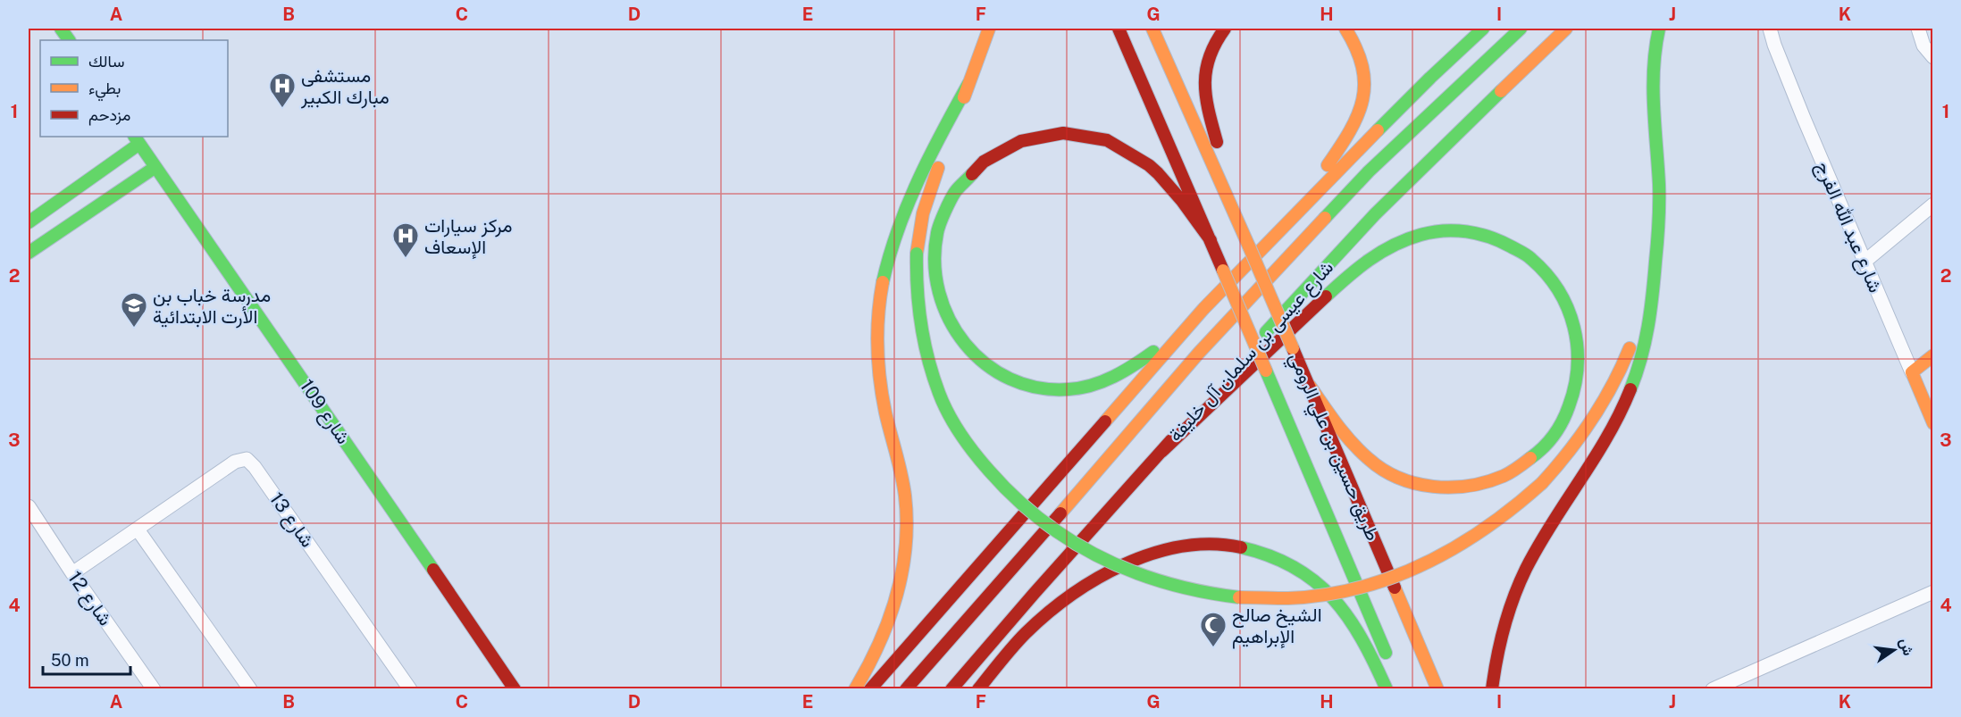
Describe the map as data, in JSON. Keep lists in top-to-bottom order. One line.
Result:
{"streets":{"main road":["شارع عبد الله الفرج","شارع عيسى بن سلمان آل خليفة","شارع 109","طريق حسين بن علي الرومي"],"street":["شارع 13","شارع 12"]},"crossings":[["شارع 13","شارع 12"]],"places":{"hospital":["مستشفى مبارك الكبير","مركز سيارات الإسعاف"],"school or university":["مدرسة خباب بن الأرت الابتدائية"],"mosque":["الشيخ صالح الإبراهيم"]},"legend":["سالك","بطيء","مزدحم"],"scale_bar":"50 m","north":"right","grid":{"columns":["A","B","C","D","E","F","G","H","I","J","K"],"rows":["1","2","3","4"]}}
